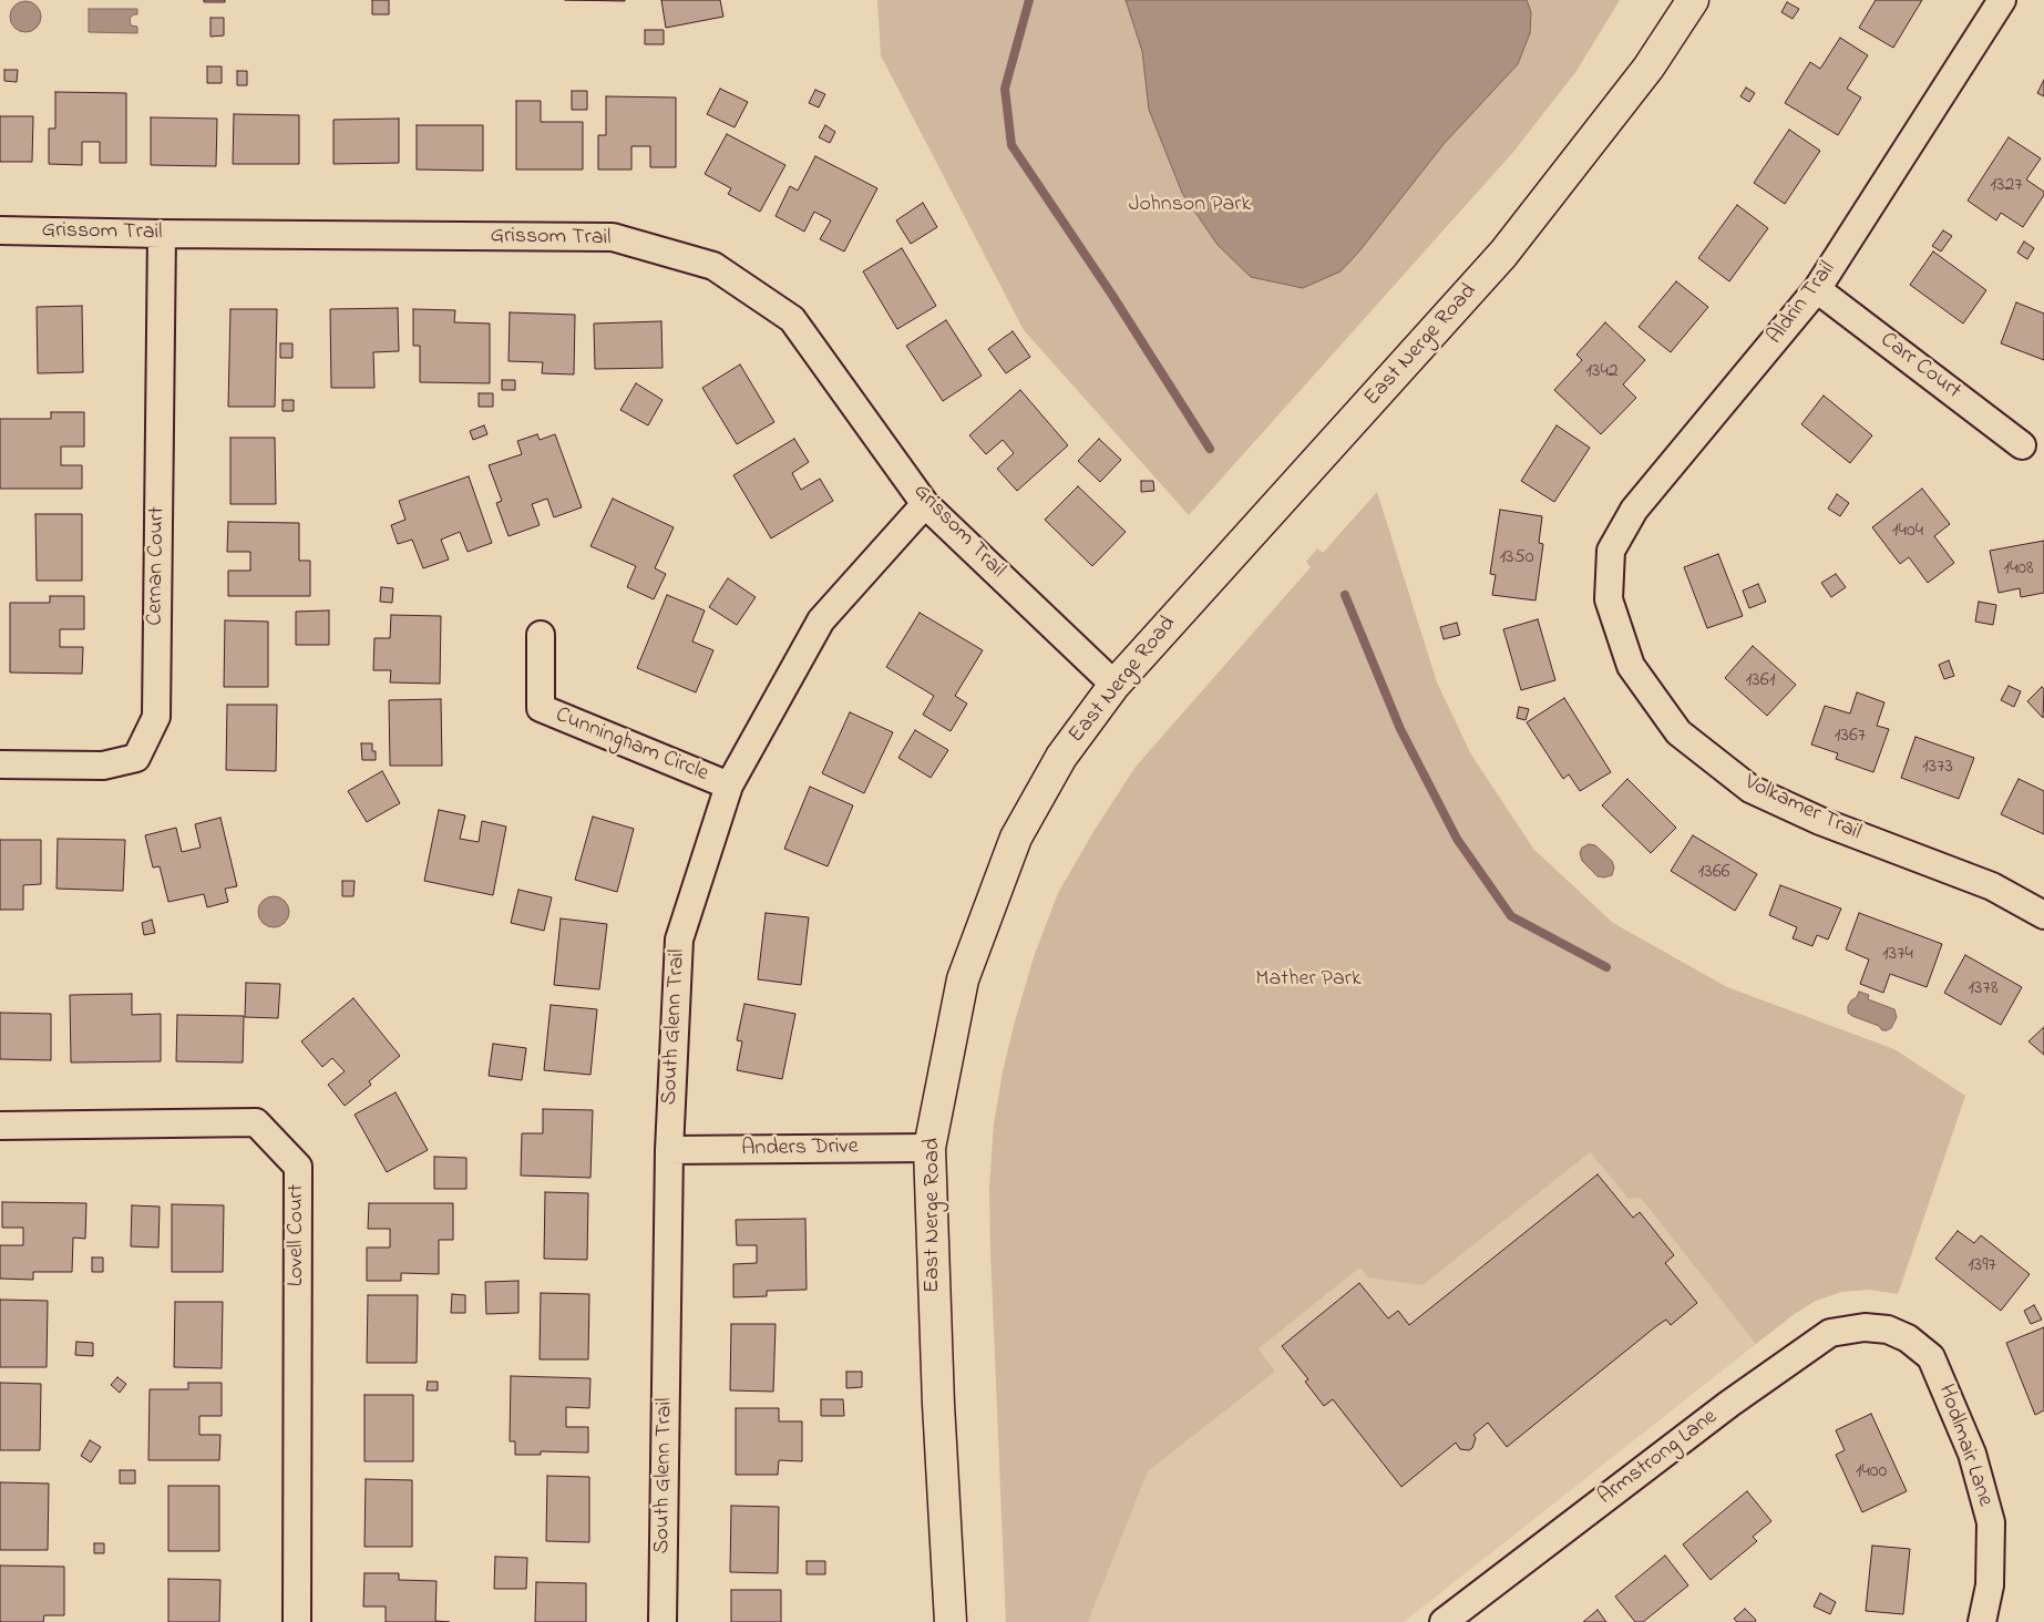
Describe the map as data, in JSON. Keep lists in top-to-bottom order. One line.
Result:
{"streets":{"main road":["East Nerge Road"],"street":["Grissom Trail","Aldrin Trail","Carr Court","Cernan Court","Cunningham Circle","Volkamer Trail","South Glenn Trail","Anders Drive","Lovell Court","Hodlmair Lane","Armstrong Lane"]},"crossings":[["Grissom Trail","East Nerge Road"],["Grissom Trail","Cernan Court"],["Grissom Trail","South Glenn Trail"],["Aldrin Trail","Carr Court"],["Aldrin Trail","Volkamer Trail"],["East Nerge Road","Anders Drive"],["Cunningham Circle","South Glenn Trail"],["South Glenn Trail","Anders Drive"],["Hodlmair Lane","Armstrong Lane"]],"parks":["Johnson Park","Mather Park"],"house_numbers":["1327","1342","1404","1350","1408","1361","1367","1373","1366","1374","1378","1397","1400"]}
